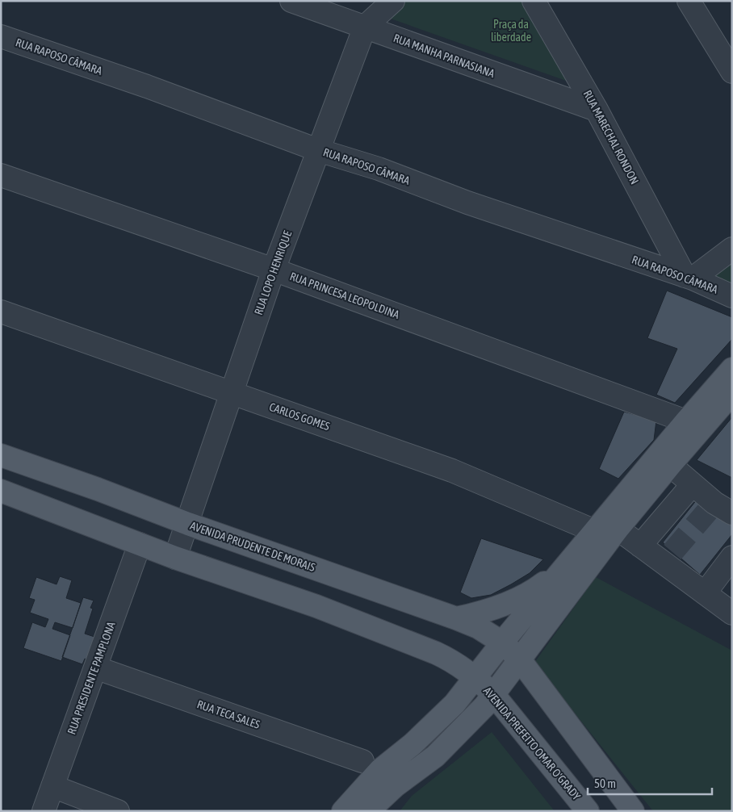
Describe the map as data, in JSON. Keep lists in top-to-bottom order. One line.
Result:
{"streets":{"main road":["AVENIDA PRUDENTE DE MORAIS","AVENIDA PREFEITO OMAR O'GRADY"],"street":["RUA MANHA PARNASIANA","RUA RAPOSO CÂMARA","RUA MARECHAL RONDON","RUA LOPO HENRIQUE","RUA PRINCESA LEOPOLDINA","CARLOS GOMES","RUA PRESIDENTE PAMPLONA","RUA TECA SALES"]},"crossings":[["RUA MANHA PARNASIANA","RUA MARECHAL RONDON"],["RUA MANHA PARNASIANA","RUA LOPO HENRIQUE"],["RUA RAPOSO CÂMARA","RUA MARECHAL RONDON"],["RUA RAPOSO CÂMARA","RUA LOPO HENRIQUE"],["RUA LOPO HENRIQUE","RUA PRINCESA LEOPOLDINA"],["RUA LOPO HENRIQUE","CARLOS GOMES"],["RUA LOPO HENRIQUE","AVENIDA PRUDENTE DE MORAIS"],["RUA PRESIDENTE PAMPLONA","RUA TECA SALES"]],"parks":["Praça da liberdade"],"scale_bar":"50 m"}
